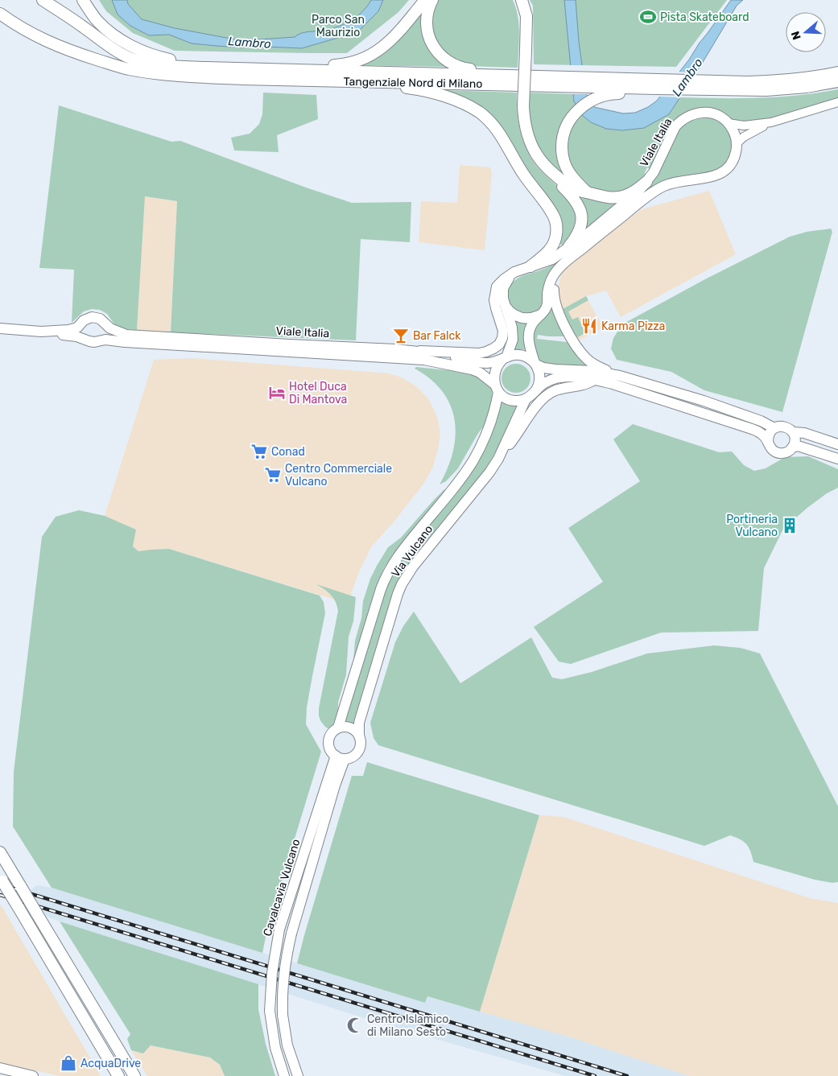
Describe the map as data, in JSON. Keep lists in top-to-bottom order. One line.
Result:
{"streets":{"highway":["Tangenziale Nord di Milano"],"main road":["Viale Italia","Via Vulcano","Cavalcavia Vulcano"]},"crossings":[["Viale Italia","Via Vulcano"],["Via Vulcano","Cavalcavia Vulcano"]],"water":["Lambro"],"parks":["Parco San Maurizio"],"places":{"sports":["Pista Skateboard"],"restaurant":["Karma Pizza"],"bar":["Bar Falck"],"hotel":["Hotel Duca Di Mantova"],"supermarket":["Conad","Centro Commerciale Vulcano"],"building":["Portineria Vulcano"],"mosque":["Centro Islamico di Milano Sesto"],"shop":["AcquaDrive"]},"north":"left"}
